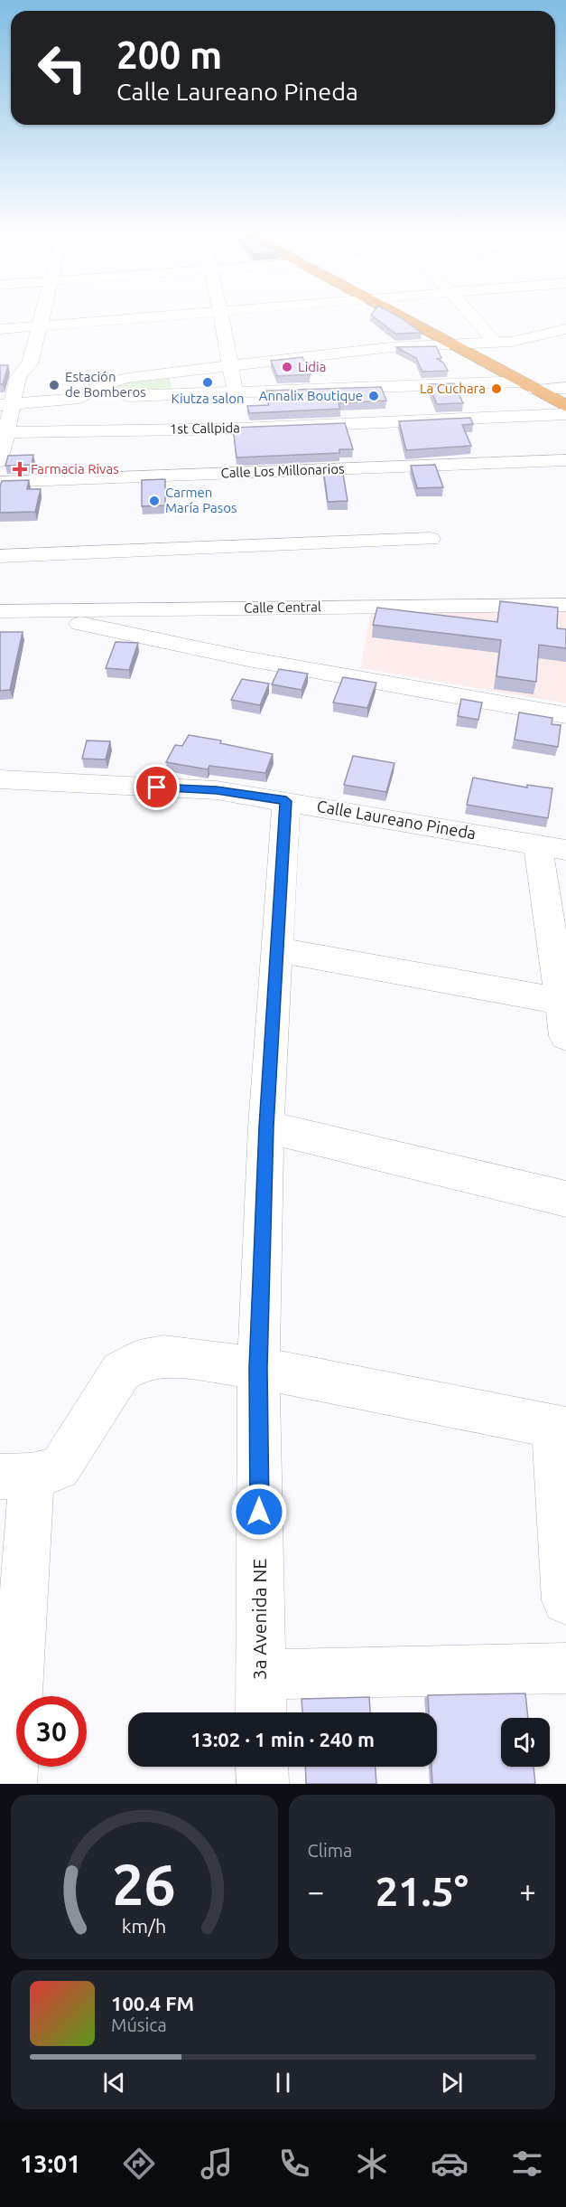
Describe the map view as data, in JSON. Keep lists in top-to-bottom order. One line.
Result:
{"streets":{"street":["1st Callpida","Calle Los Millonarios","Calle Central","Calle Laureano Pineda","3a Avenida NE"]},"crossings":[["Calle Laureano Pineda","3a Avenida NE"]],"places":{"other":["Lidia","Kiutza salon","Estación de Bomberos","La Cuchara","Annalix Boutique","Carmen María Pasos"],"health":["Farmacia Rivas"]},"page":{"turn":["200 m","Calle Laureano Pineda"],"limit":"30","trip":"13:02 · 1 min · 240 m","tile":"Clima","heat":["−","21.5°","+"],"song":["100.4 FM","Música"],"tabs":"13:01","gauge":["26","km/h"]}}
